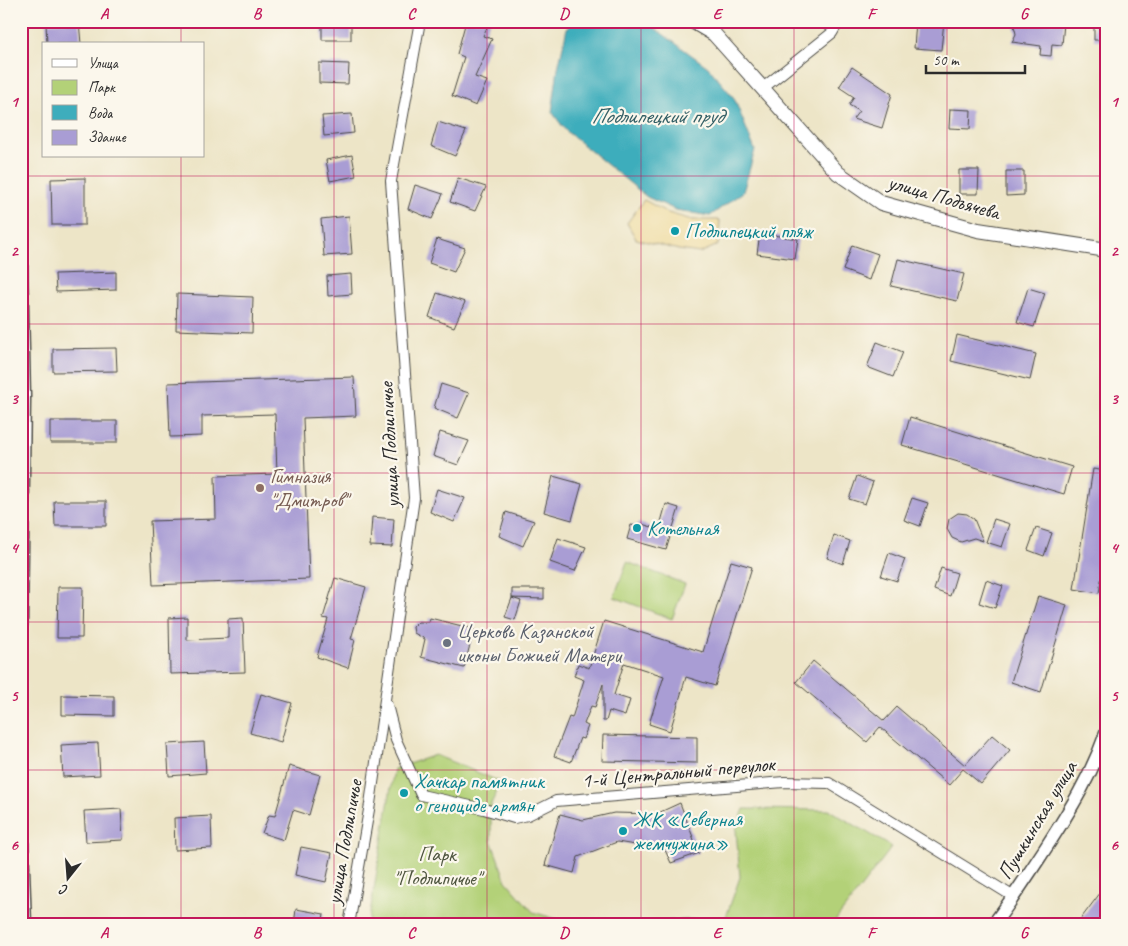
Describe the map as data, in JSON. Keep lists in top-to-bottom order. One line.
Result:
{"streets":{"main road":["улица Подъячева"],"street":["улица Подлипичье","1-й Центральный переулок","Пушкинская улица"]},"crossings":[["улица Подлипичье","1-й Центральный переулок"],["1-й Центральный переулок","Пушкинская улица"]],"water":["Подлипецкий пруд"],"parks":["Парк \"Подлипичье\""],"places":["Подлипецкий пляж","Гимназия \"Дмитров\"","Котельная","Церковь Казанской иконы Божией Матери","Хачкар памятник о геноциде армян","ЖК «Северная жемчужина»"],"legend":["Улица","Парк","Вода","Здание"],"scale_bar":"50 m","north":"bottom","grid":{"columns":["A","B","C","D","E","F","G"],"rows":["1","2","3","4","5","6"]}}
